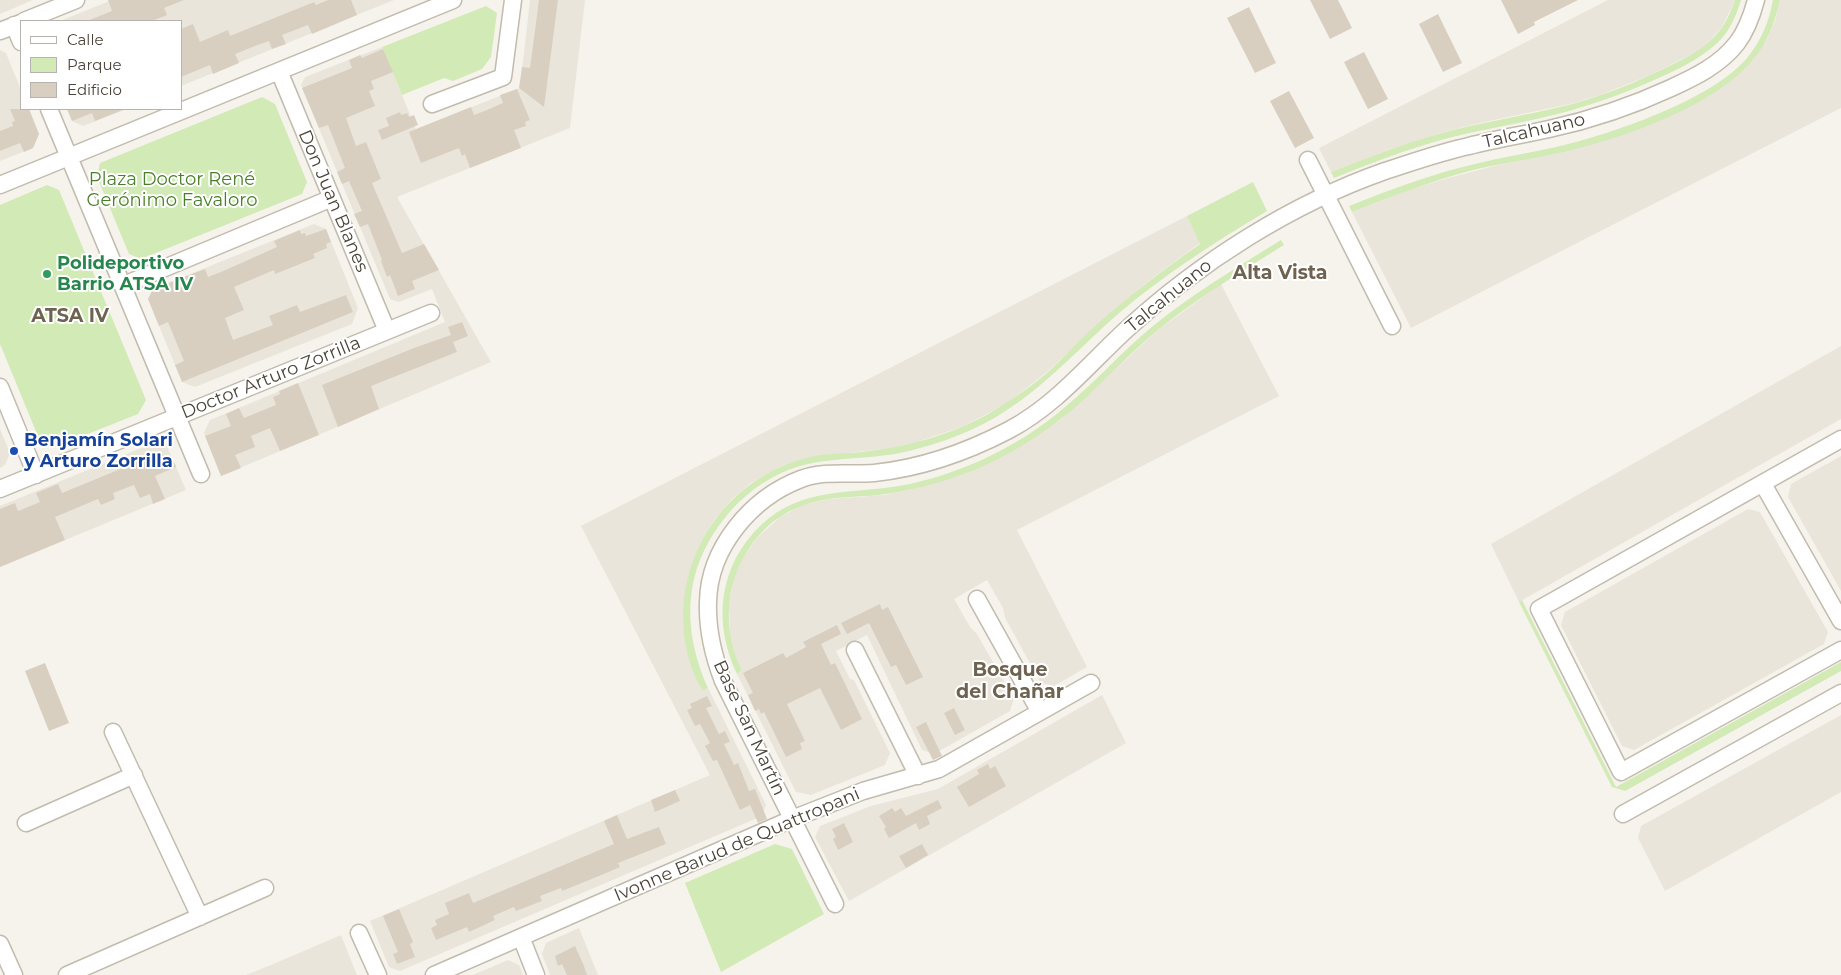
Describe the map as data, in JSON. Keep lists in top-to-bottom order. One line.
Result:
{"streets":{"street":["Talcahuano","Don Juan Blanes","Doctor Arturo Zorrilla","Base San Martín","Ivonne Barud de Quattropani"]},"crossings":[["Talcahuano","Base San Martín"],["Don Juan Blanes","Doctor Arturo Zorrilla"],["Base San Martín","Ivonne Barud de Quattropani"]],"districts":["Alta Vista","ATSA IV","Bosque del Chañar"],"parks":["Plaza Doctor René Gerónimo Favaloro"],"places":["Polideportivo Barrio ATSA IV","Benjamín Solari y Arturo Zorrilla"],"legend":["Calle","Parque","Edificio"]}
